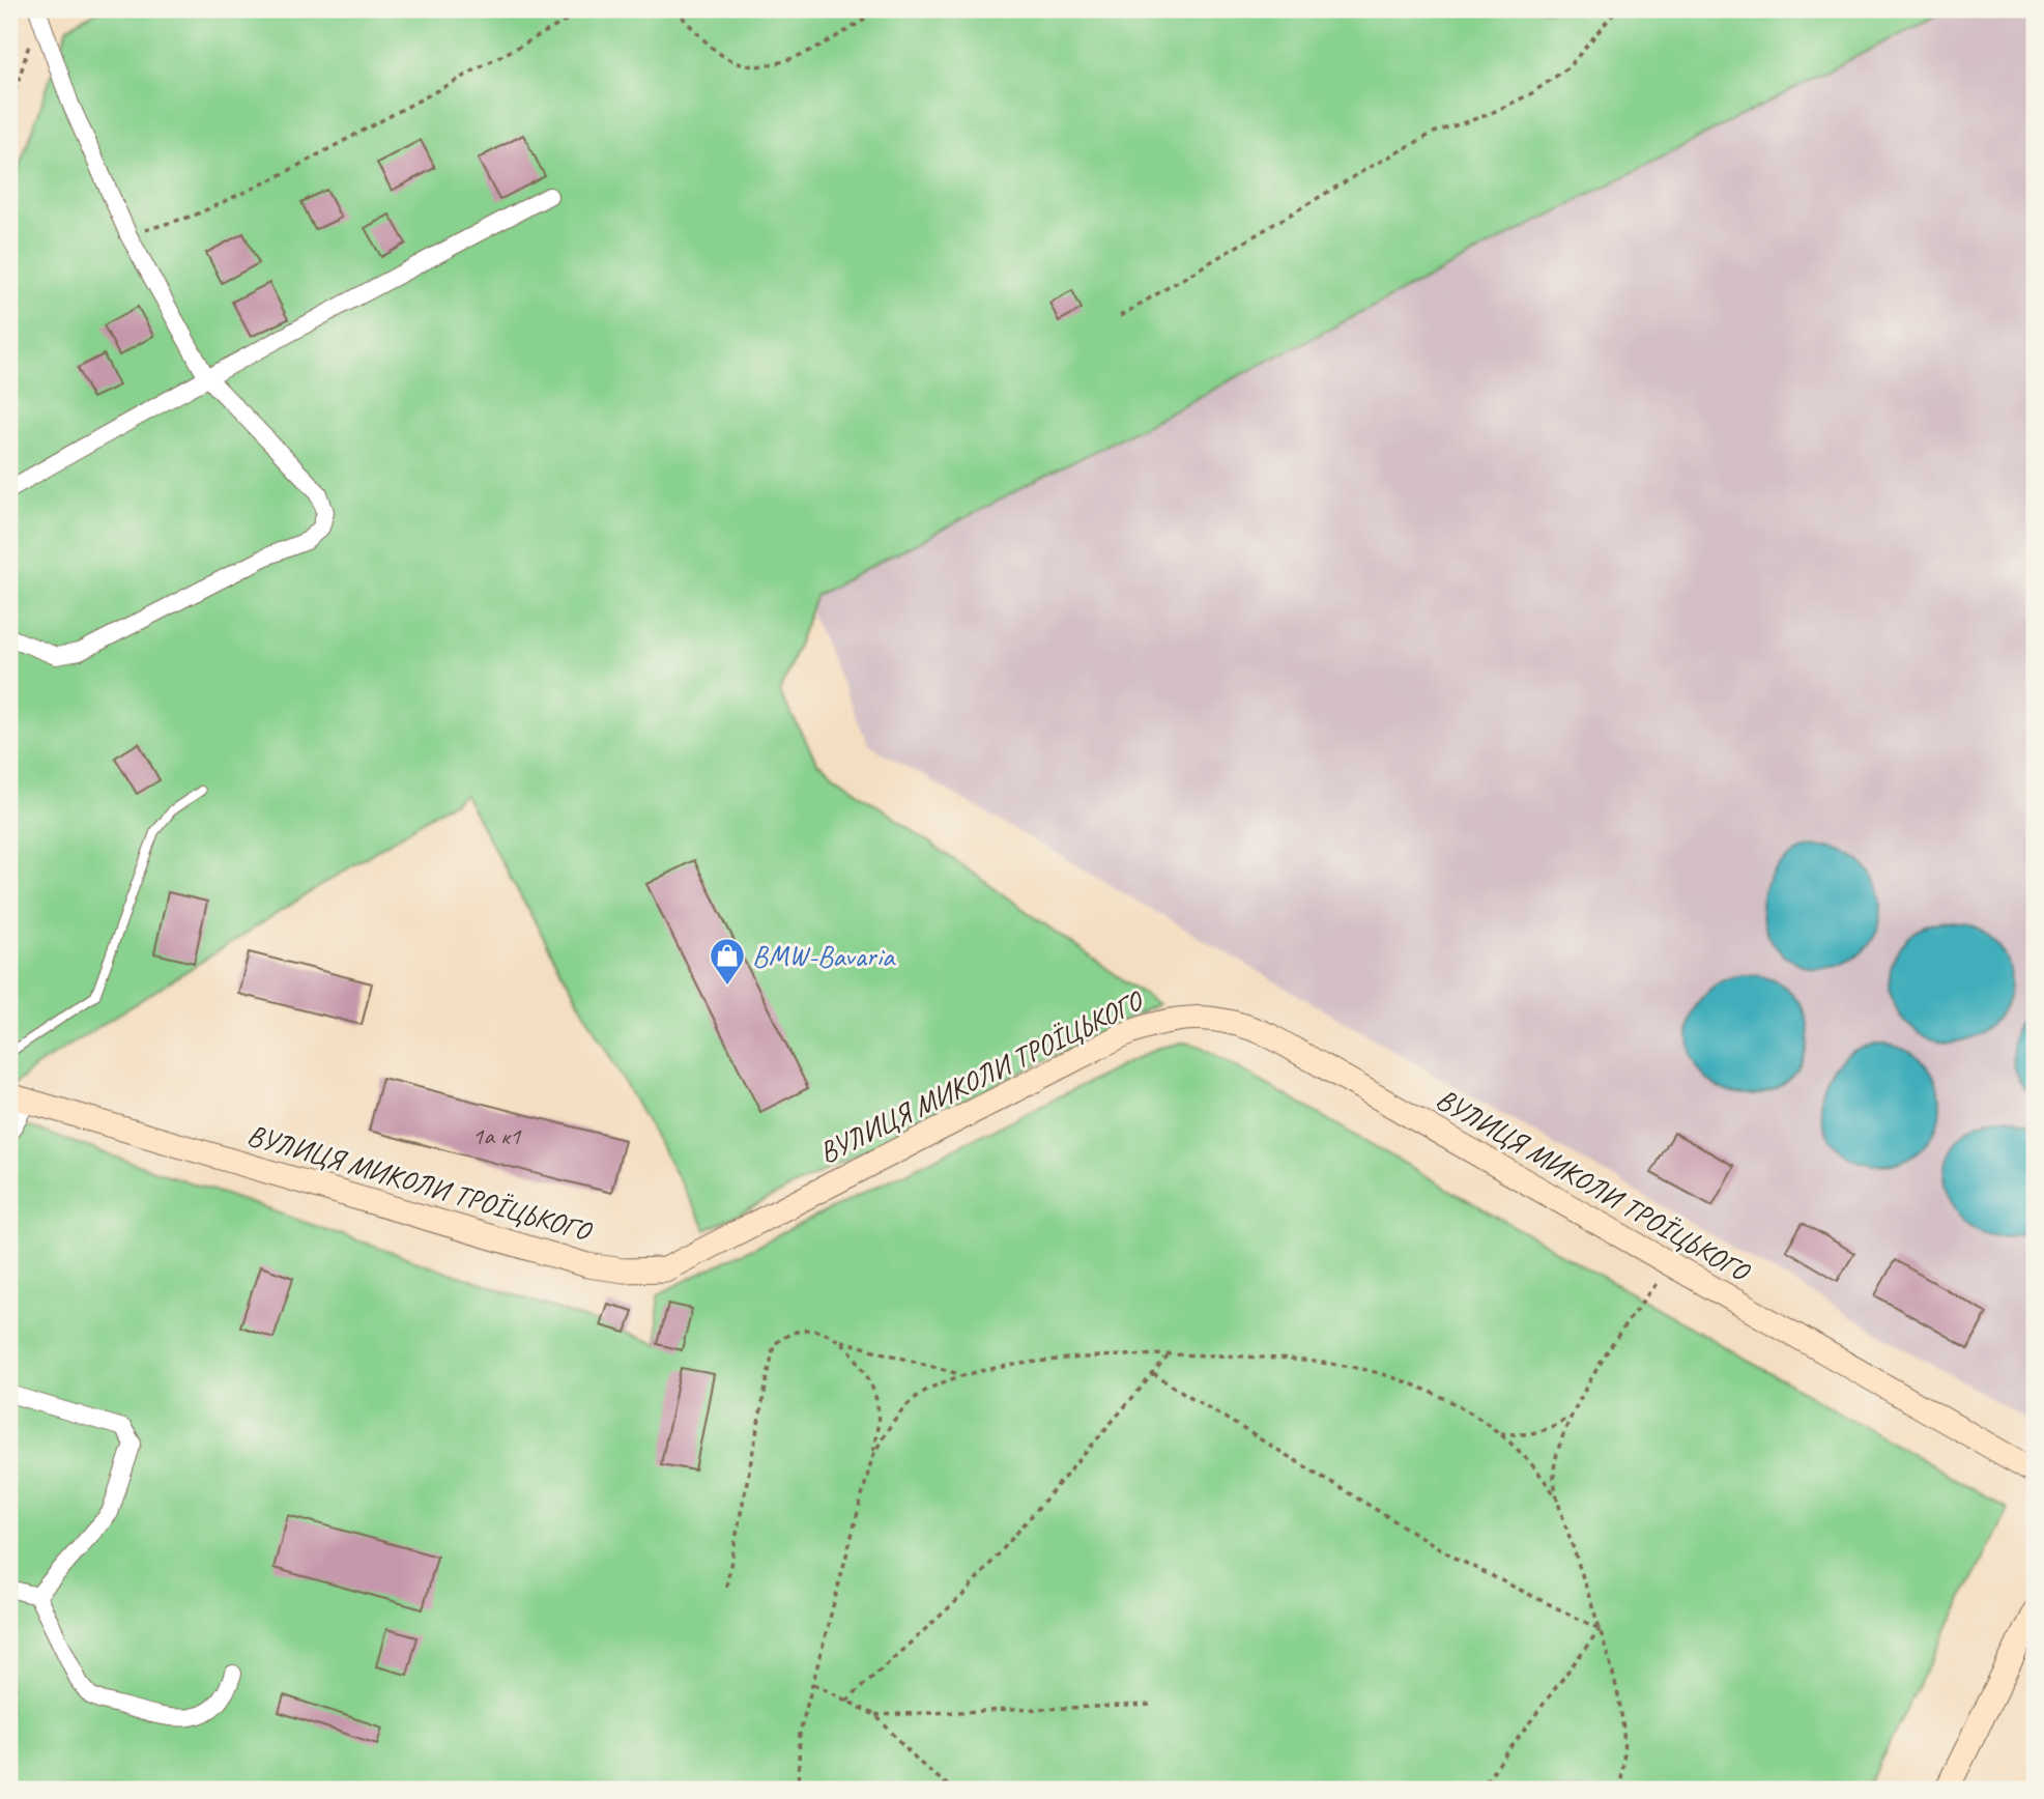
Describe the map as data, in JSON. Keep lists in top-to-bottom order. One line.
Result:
{"streets":{"street":["ВУЛИЦЯ МИКОЛИ ТРОЇЦЬКОГО"]},"places":{"shop":["BMW-Bavaria"]},"house_numbers":["1а к1"]}
